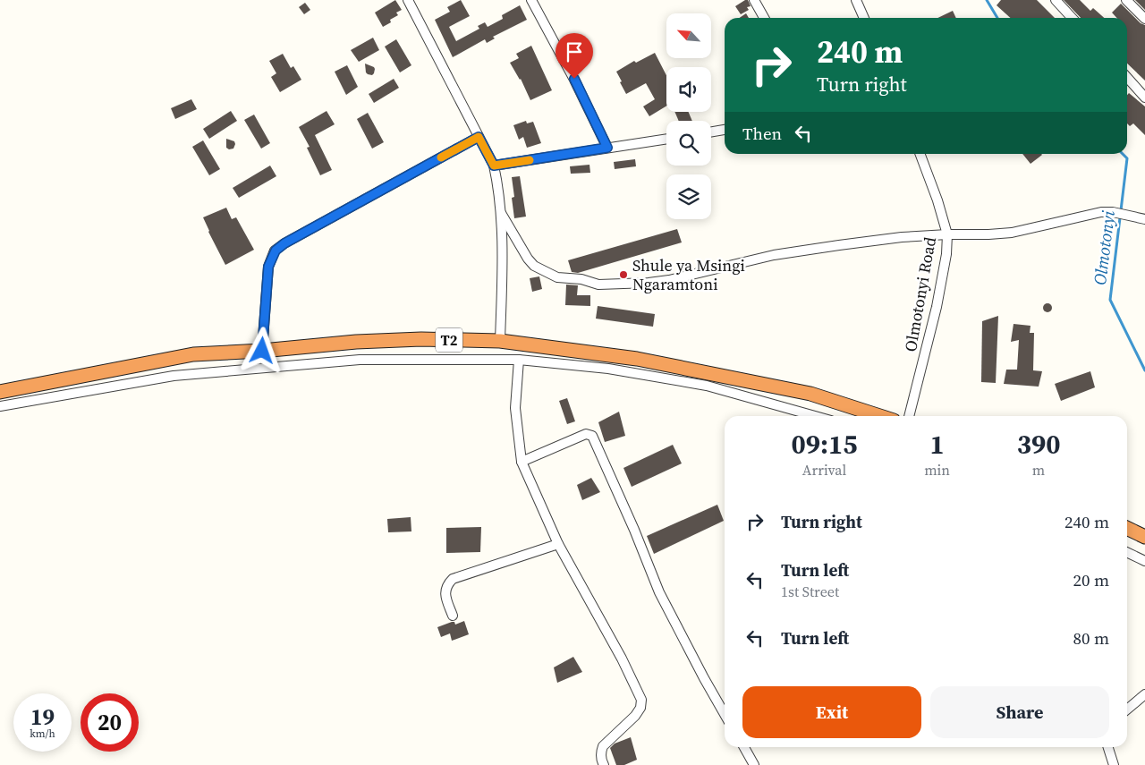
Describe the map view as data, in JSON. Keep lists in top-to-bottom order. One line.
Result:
{"streets":{"highway":["T2"],"street":["Olmotonyi Road"]},"water":["Olmotonyi"],"places":["Shule ya Msingi Ngaramtoni"],"north":"top left","page":{"turn":["240 m","Turn right"],"then":"Then","eta":["09:15","Arrival","1","min","390","m"],"list":[{"name":"Turn right","value":"240 m"},{"name":"Turn left","note":"1st Street","value":"20 m"},{"name":"Turn left","value":"80 m"}],"buttons":["Exit","Share"],"speed":"19 km/h","limit":"20"}}
